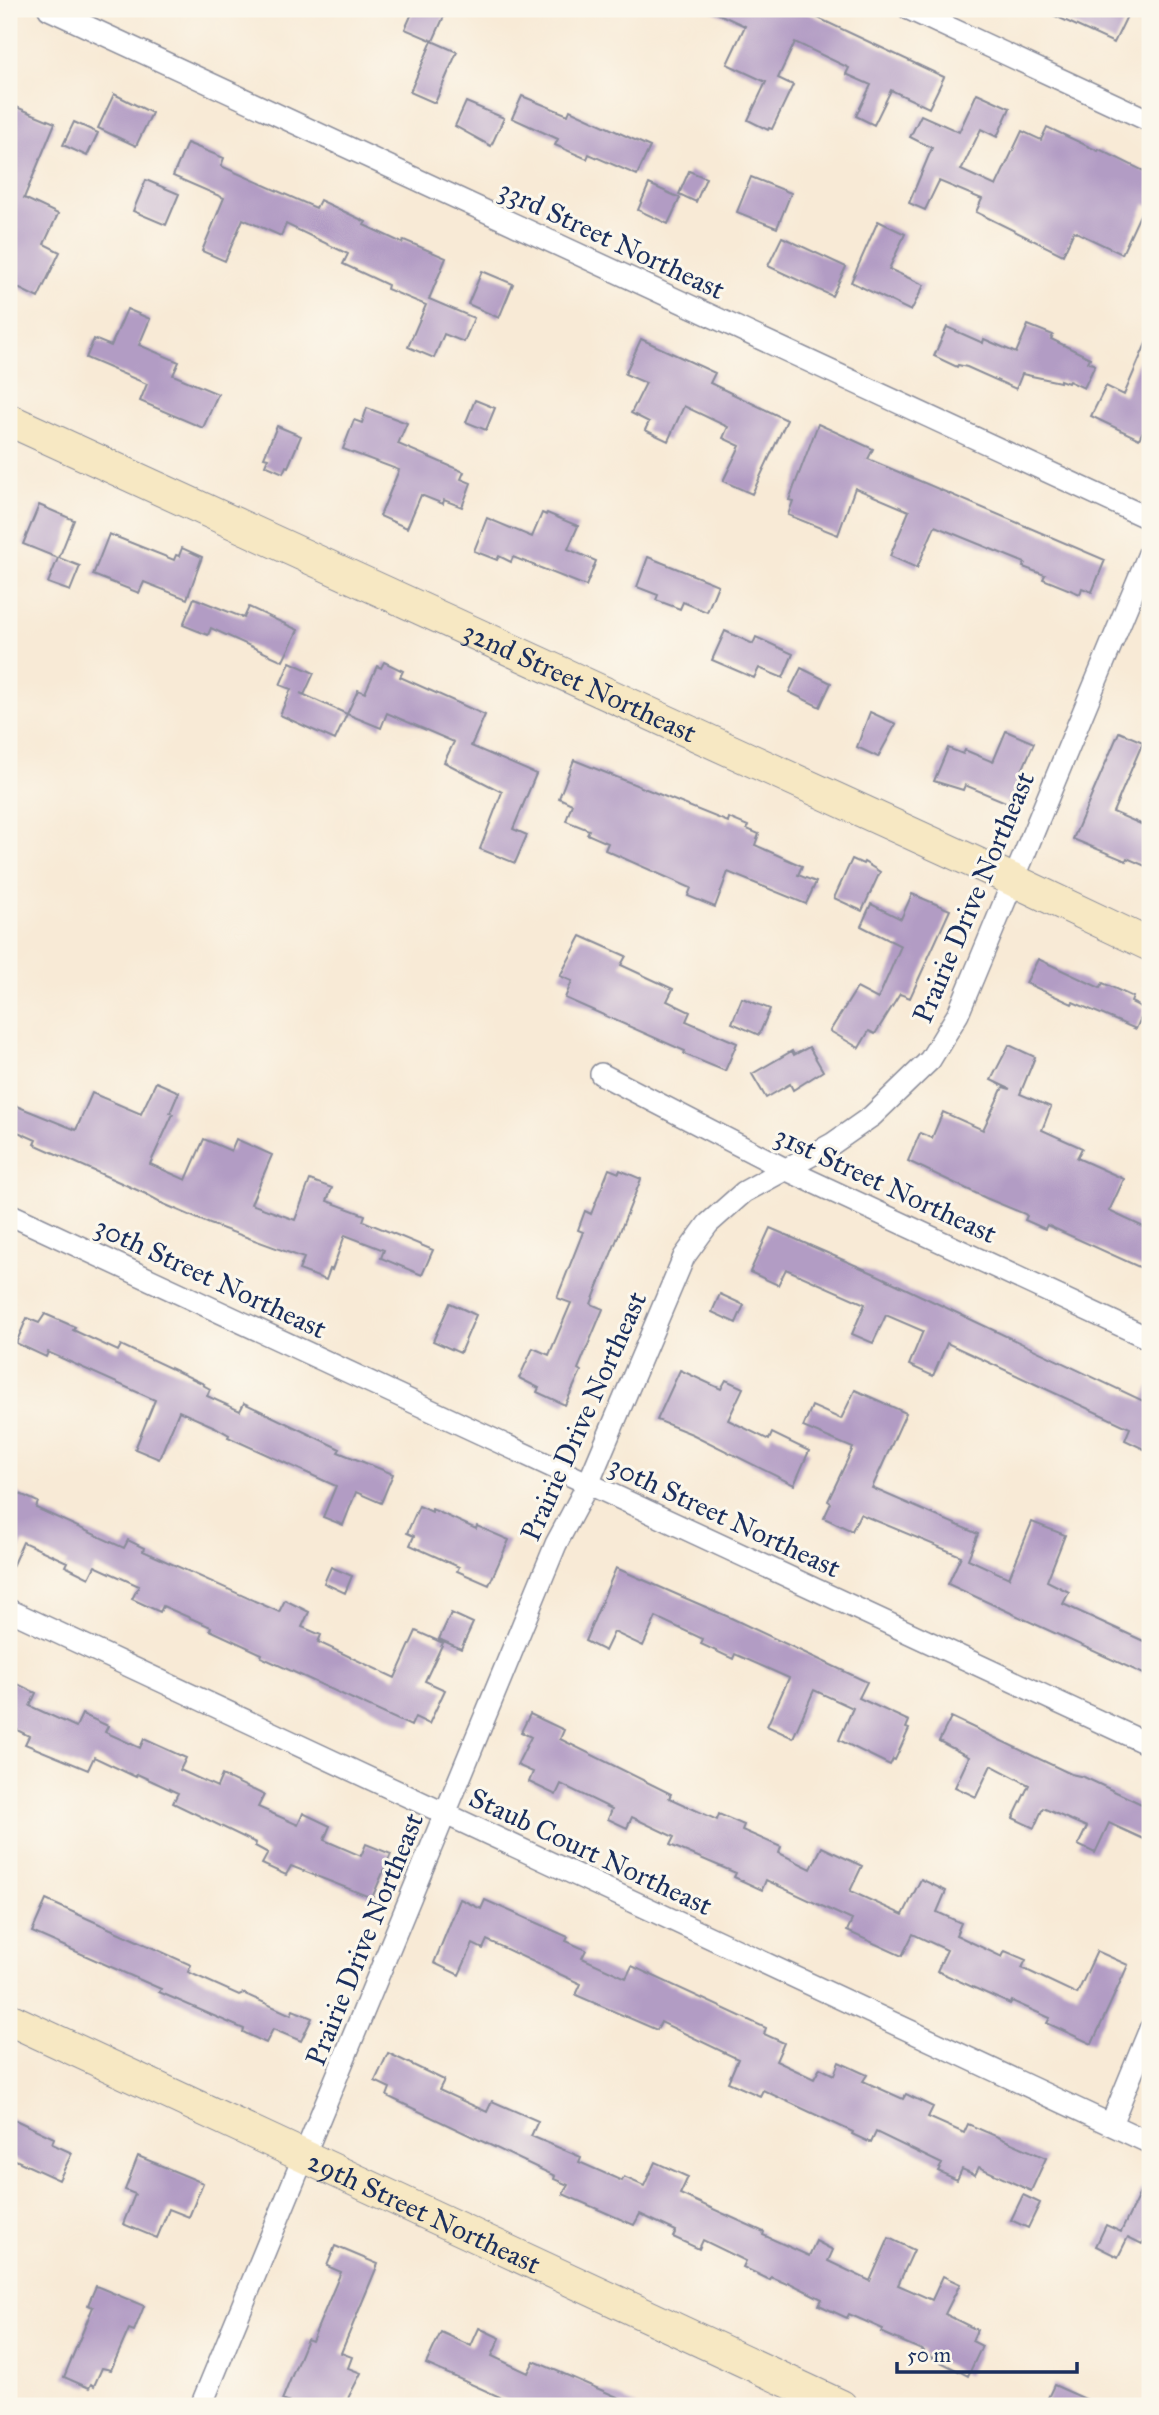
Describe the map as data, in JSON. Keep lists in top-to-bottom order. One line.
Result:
{"streets":{"main road":["32nd Street Northeast","29th Street Northeast"],"street":["33rd Street Northeast","Prairie Drive Northeast","31st Street Northeast","30th Street Northeast","Staub Court Northeast"]},"crossings":[["32nd Street Northeast","Prairie Drive Northeast"],["Prairie Drive Northeast","31st Street Northeast"],["Prairie Drive Northeast","30th Street Northeast"],["Prairie Drive Northeast","Staub Court Northeast"],["Prairie Drive Northeast","29th Street Northeast"]],"scale_bar":"50 m"}
